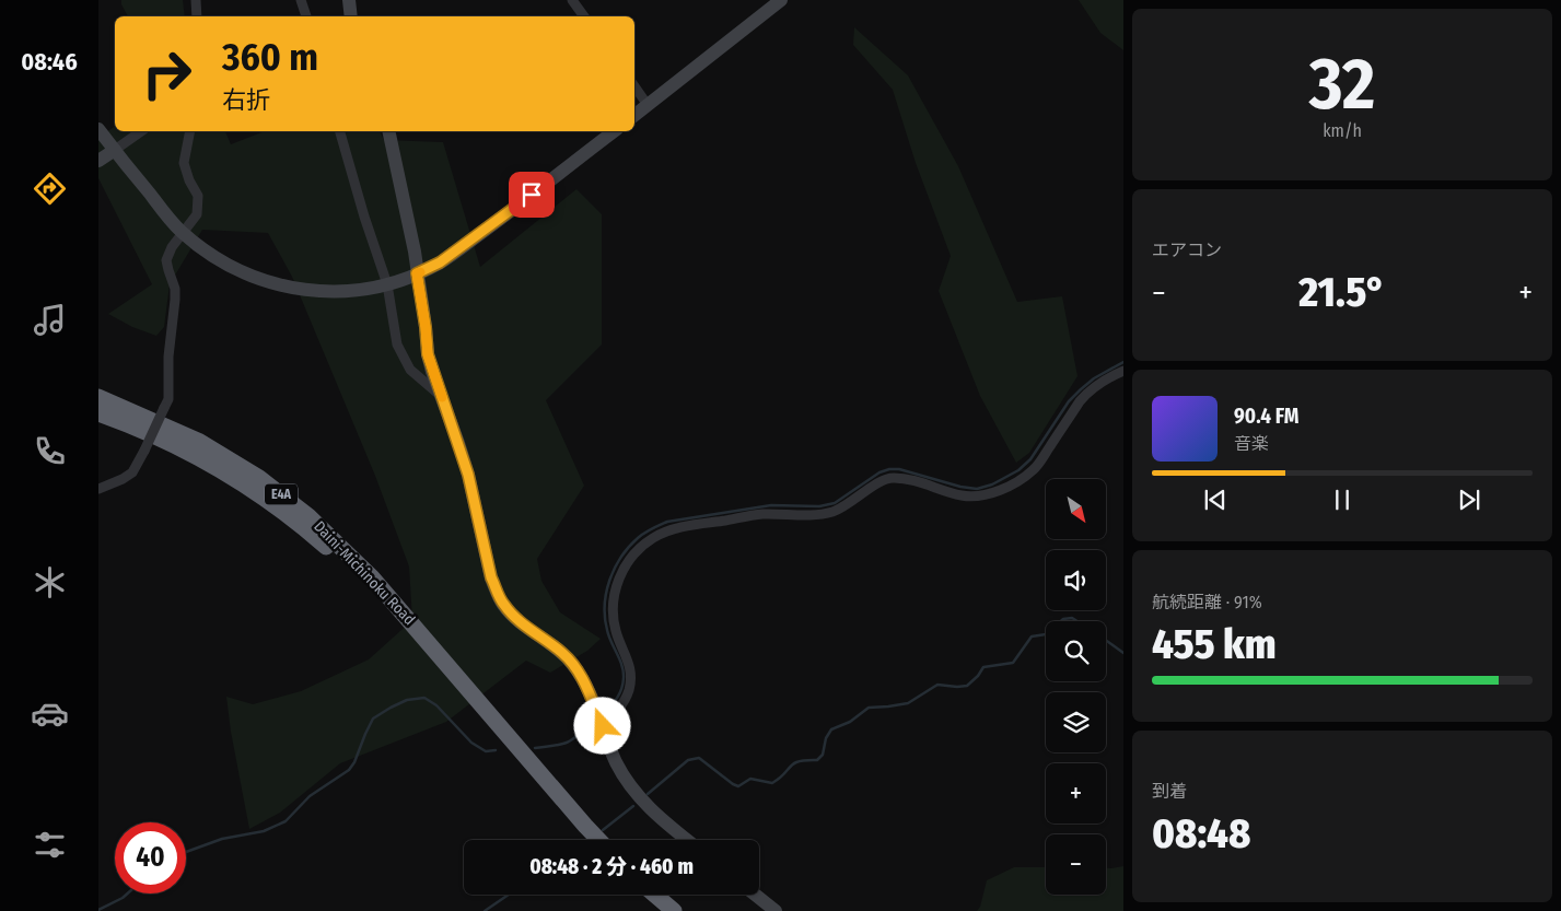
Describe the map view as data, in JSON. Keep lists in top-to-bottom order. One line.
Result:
{"streets":{"highway":["E4A","Daini-Michinoku Road"]},"north":"bottom right","page":{"tabs":"08:46","tile":[["32","km/h"],"エアコン",["航続距離 · 91%","455 km"],["到着","08:48"]],"turn":["360 m","右折"],"heat":["−","21.5°","+"],"song":["90.4 FM","音楽"],"map_buttons":["+","−"],"limit":"40","trip":"08:48 · 2 分 · 460 m"}}
